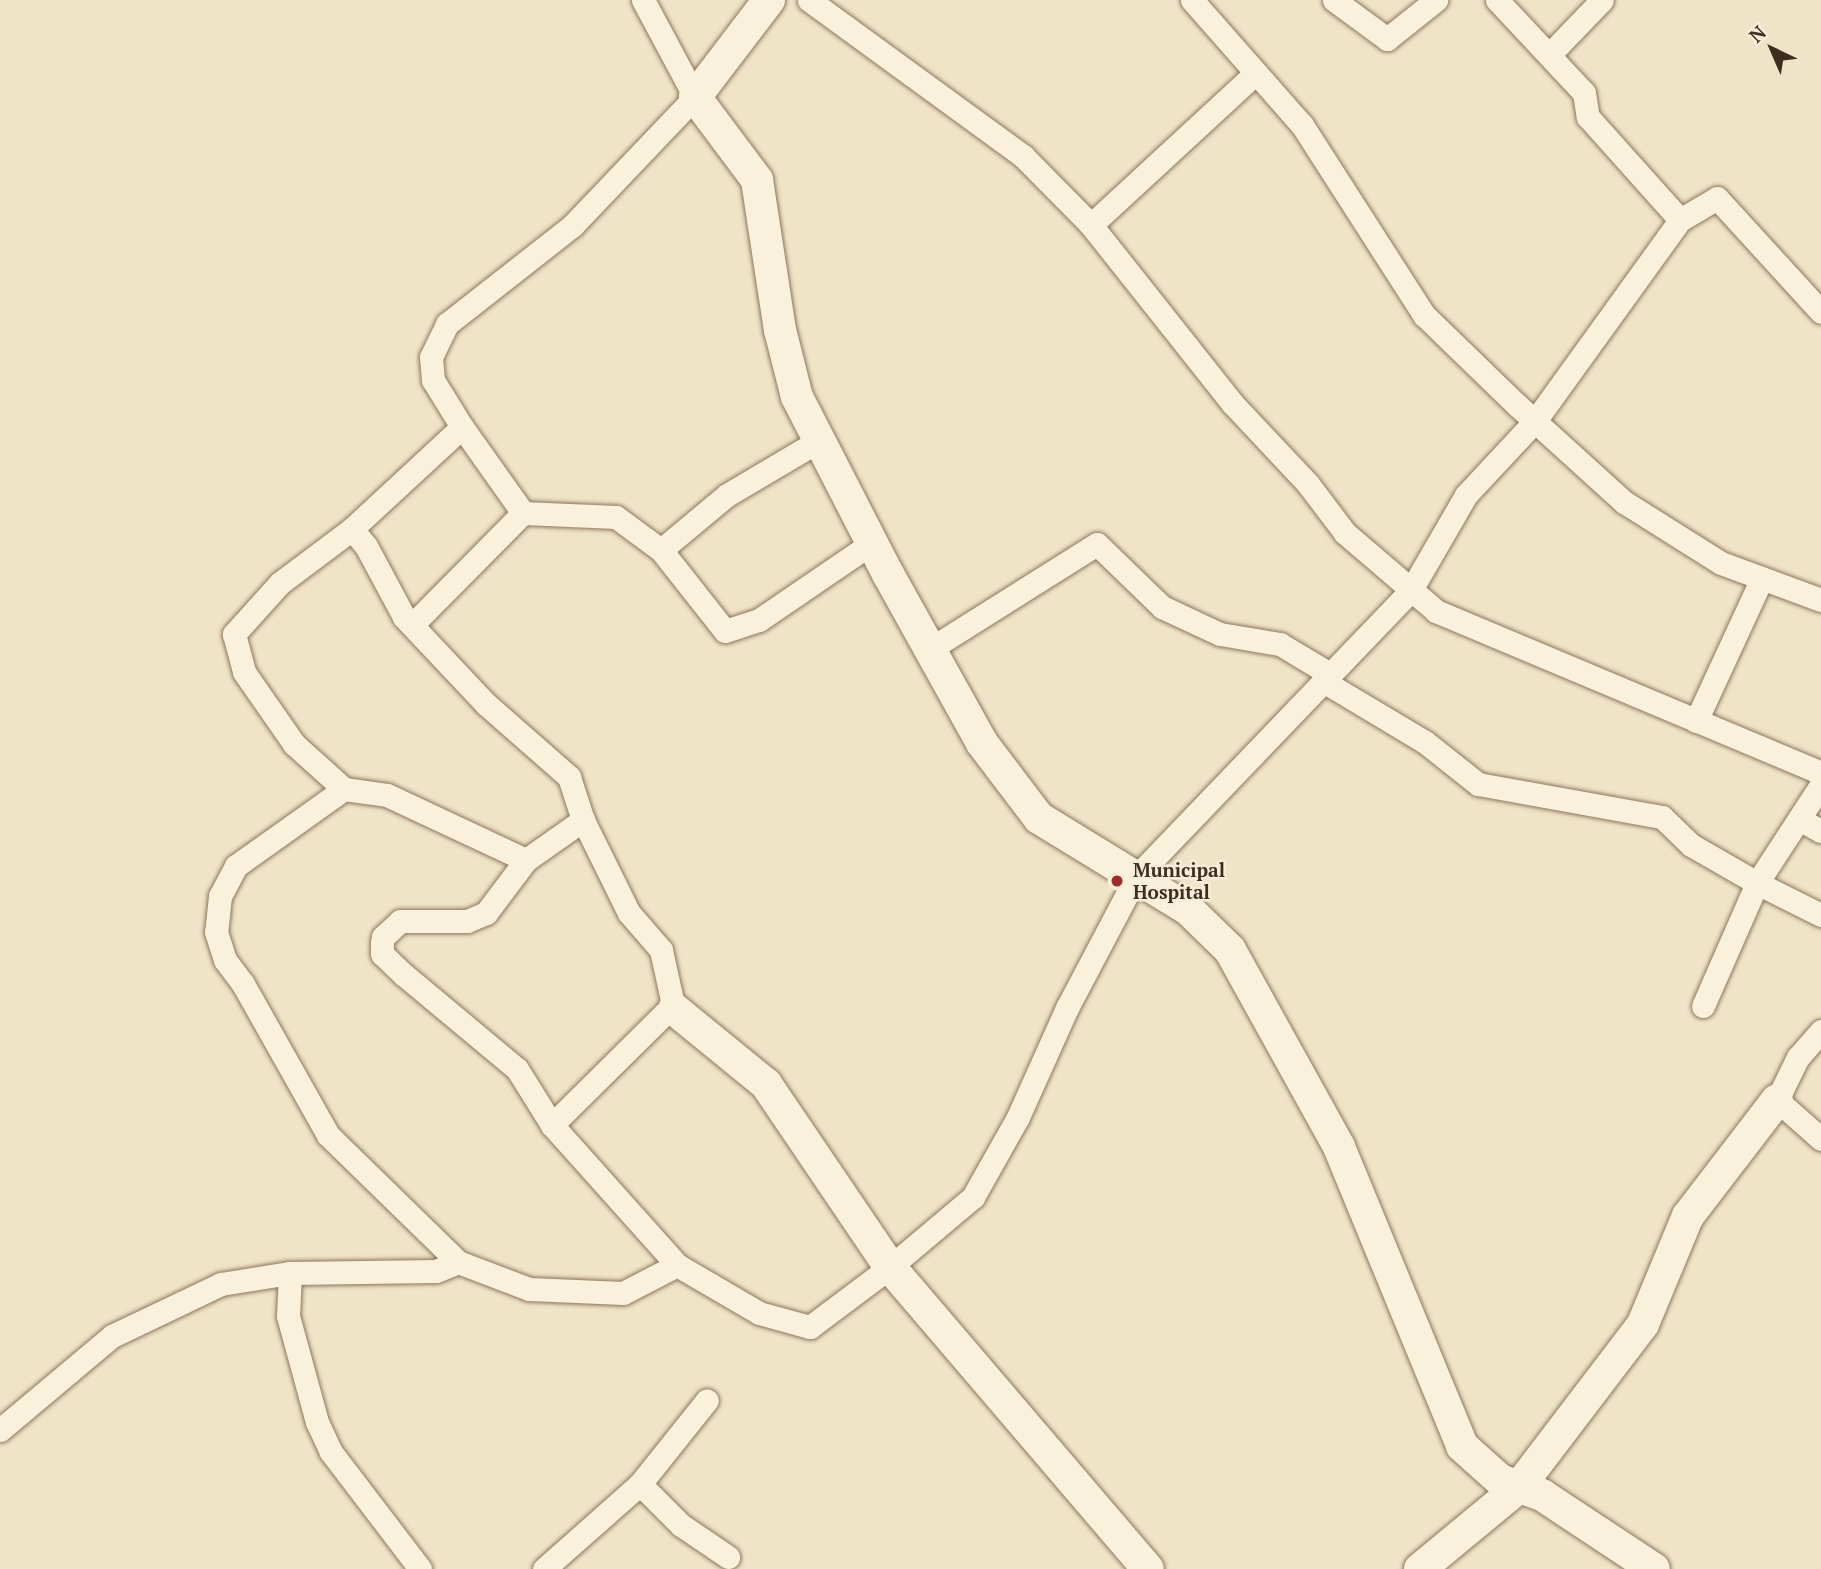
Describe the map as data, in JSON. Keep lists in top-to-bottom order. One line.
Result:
{"places":["Municipal Hospital"],"north":"top left"}
